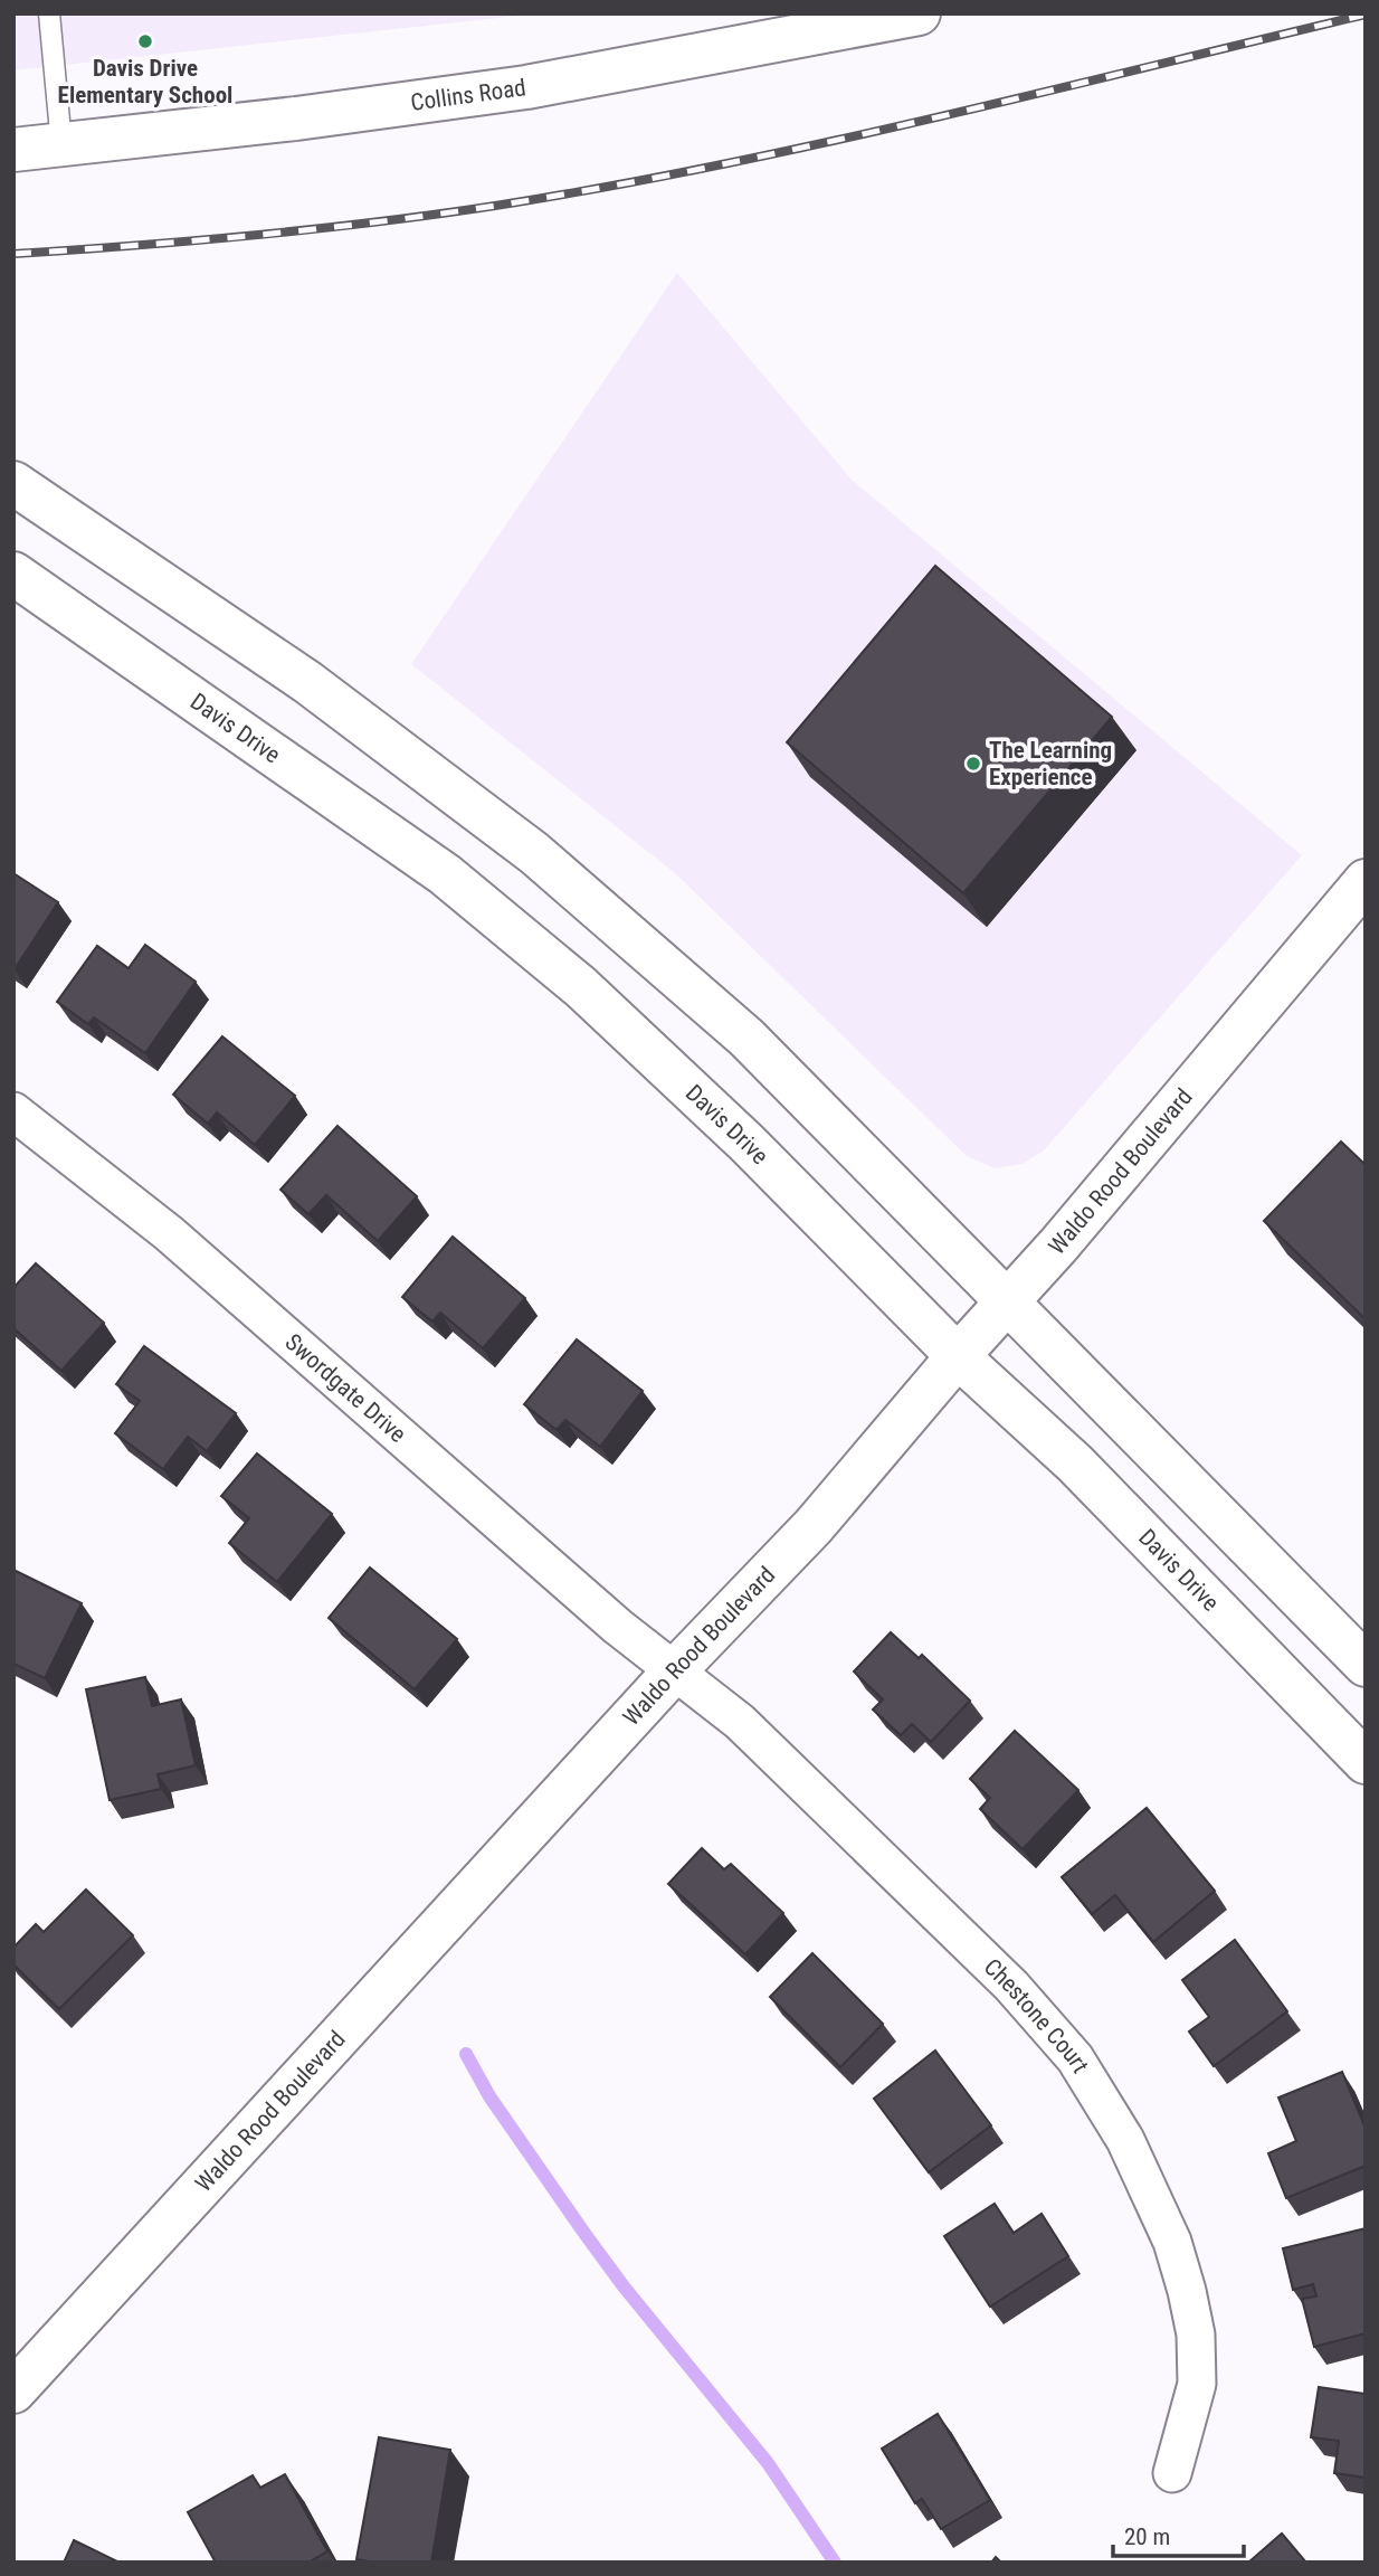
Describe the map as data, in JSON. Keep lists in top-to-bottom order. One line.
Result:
{"streets":{"main road":["Collins Road","Davis Drive","Waldo Rood Boulevard"],"street":["Swordgate Drive","Chestone Court"]},"crossings":[["Davis Drive","Waldo Rood Boulevard"],["Waldo Rood Boulevard","Swordgate Drive"],["Waldo Rood Boulevard","Chestone Court"],["Swordgate Drive","Chestone Court"]],"places":["Davis Drive Elementary School","The Learning Experience"],"scale_bar":"20 m"}
